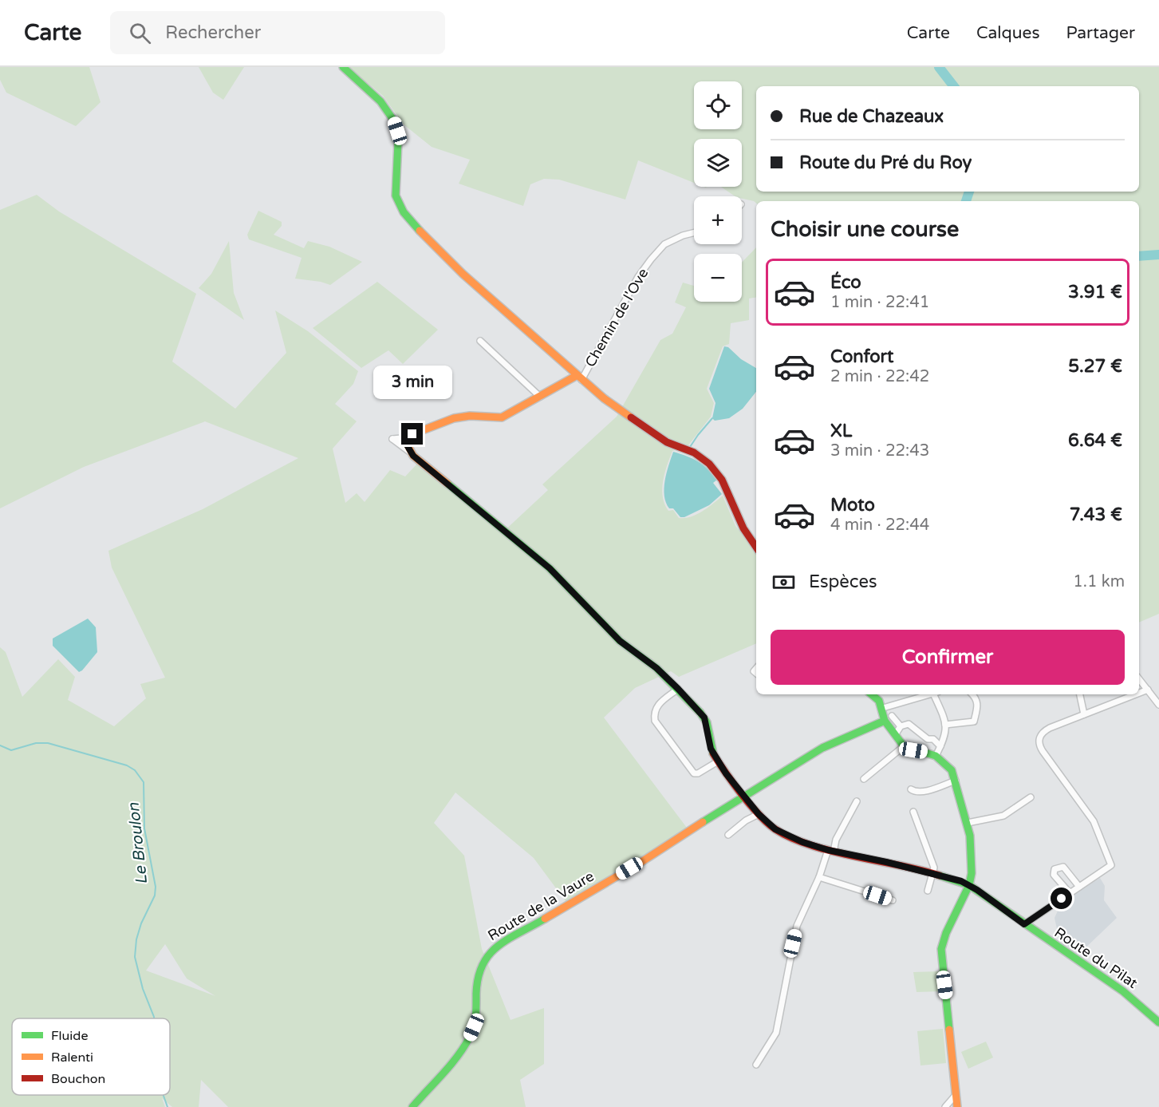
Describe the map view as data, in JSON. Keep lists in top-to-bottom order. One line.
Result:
{"streets":{"street":["Chemin de l'Ove","Route de la Vaure","Route du Pilat"]},"crossings":[["Route de la Vaure","Route du Pilat"]],"water":["Le Broulon"],"legend":["Fluide","Ralenti","Bouchon"],"page":{"header":"Carte","search":"Rechercher","nav":["Carte","Calques","Partager"],"map_buttons":["+","−"],"banner":["Rue de Chazeaux","Route du Pré du Roy"],"heading":"Choisir une course","list":[{"name":"Éco","note":"1 min · 22:41","value":"3.91 €"},{"name":"Confort","note":"2 min · 22:42","value":"5.27 €"},{"name":"XL","note":"3 min · 22:43","value":"6.64 €"},{"name":"Moto","note":"4 min · 22:44","value":"7.43 €"}],"bubble":"3 min","pay":["Espèces","1.1 km"],"buttons":"Confirmer"}}
